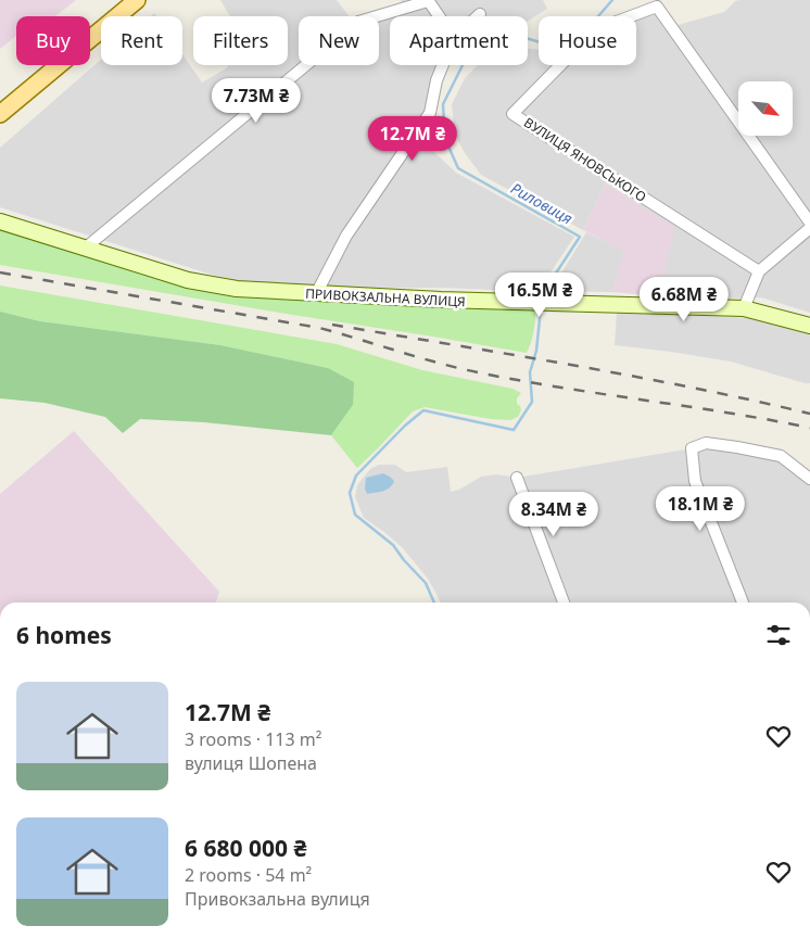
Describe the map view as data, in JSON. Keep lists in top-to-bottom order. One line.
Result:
{"streets":{"street":["ВУЛИЦЯ ЯНОВСЬКОГО","ПРИВОКЗАЛЬНА ВУЛИЦЯ"]},"water":["Риловиця"],"north":"bottom right","page":{"chip":["Buy","Rent","Filters","New","Apartment","House"],"price":["7.73M ₴","12.7M ₴","16.5M ₴","6.68M ₴","18.1M ₴","8.34M ₴"],"heading":"6 homes","list":[{"name":"12.7M ₴","note":"3 rooms · 113 m² · вулиця Шопена"},{"name":"6 680 000 ₴","note":"2 rooms · 54 m² · Привокзальна вулиця"}]}}
